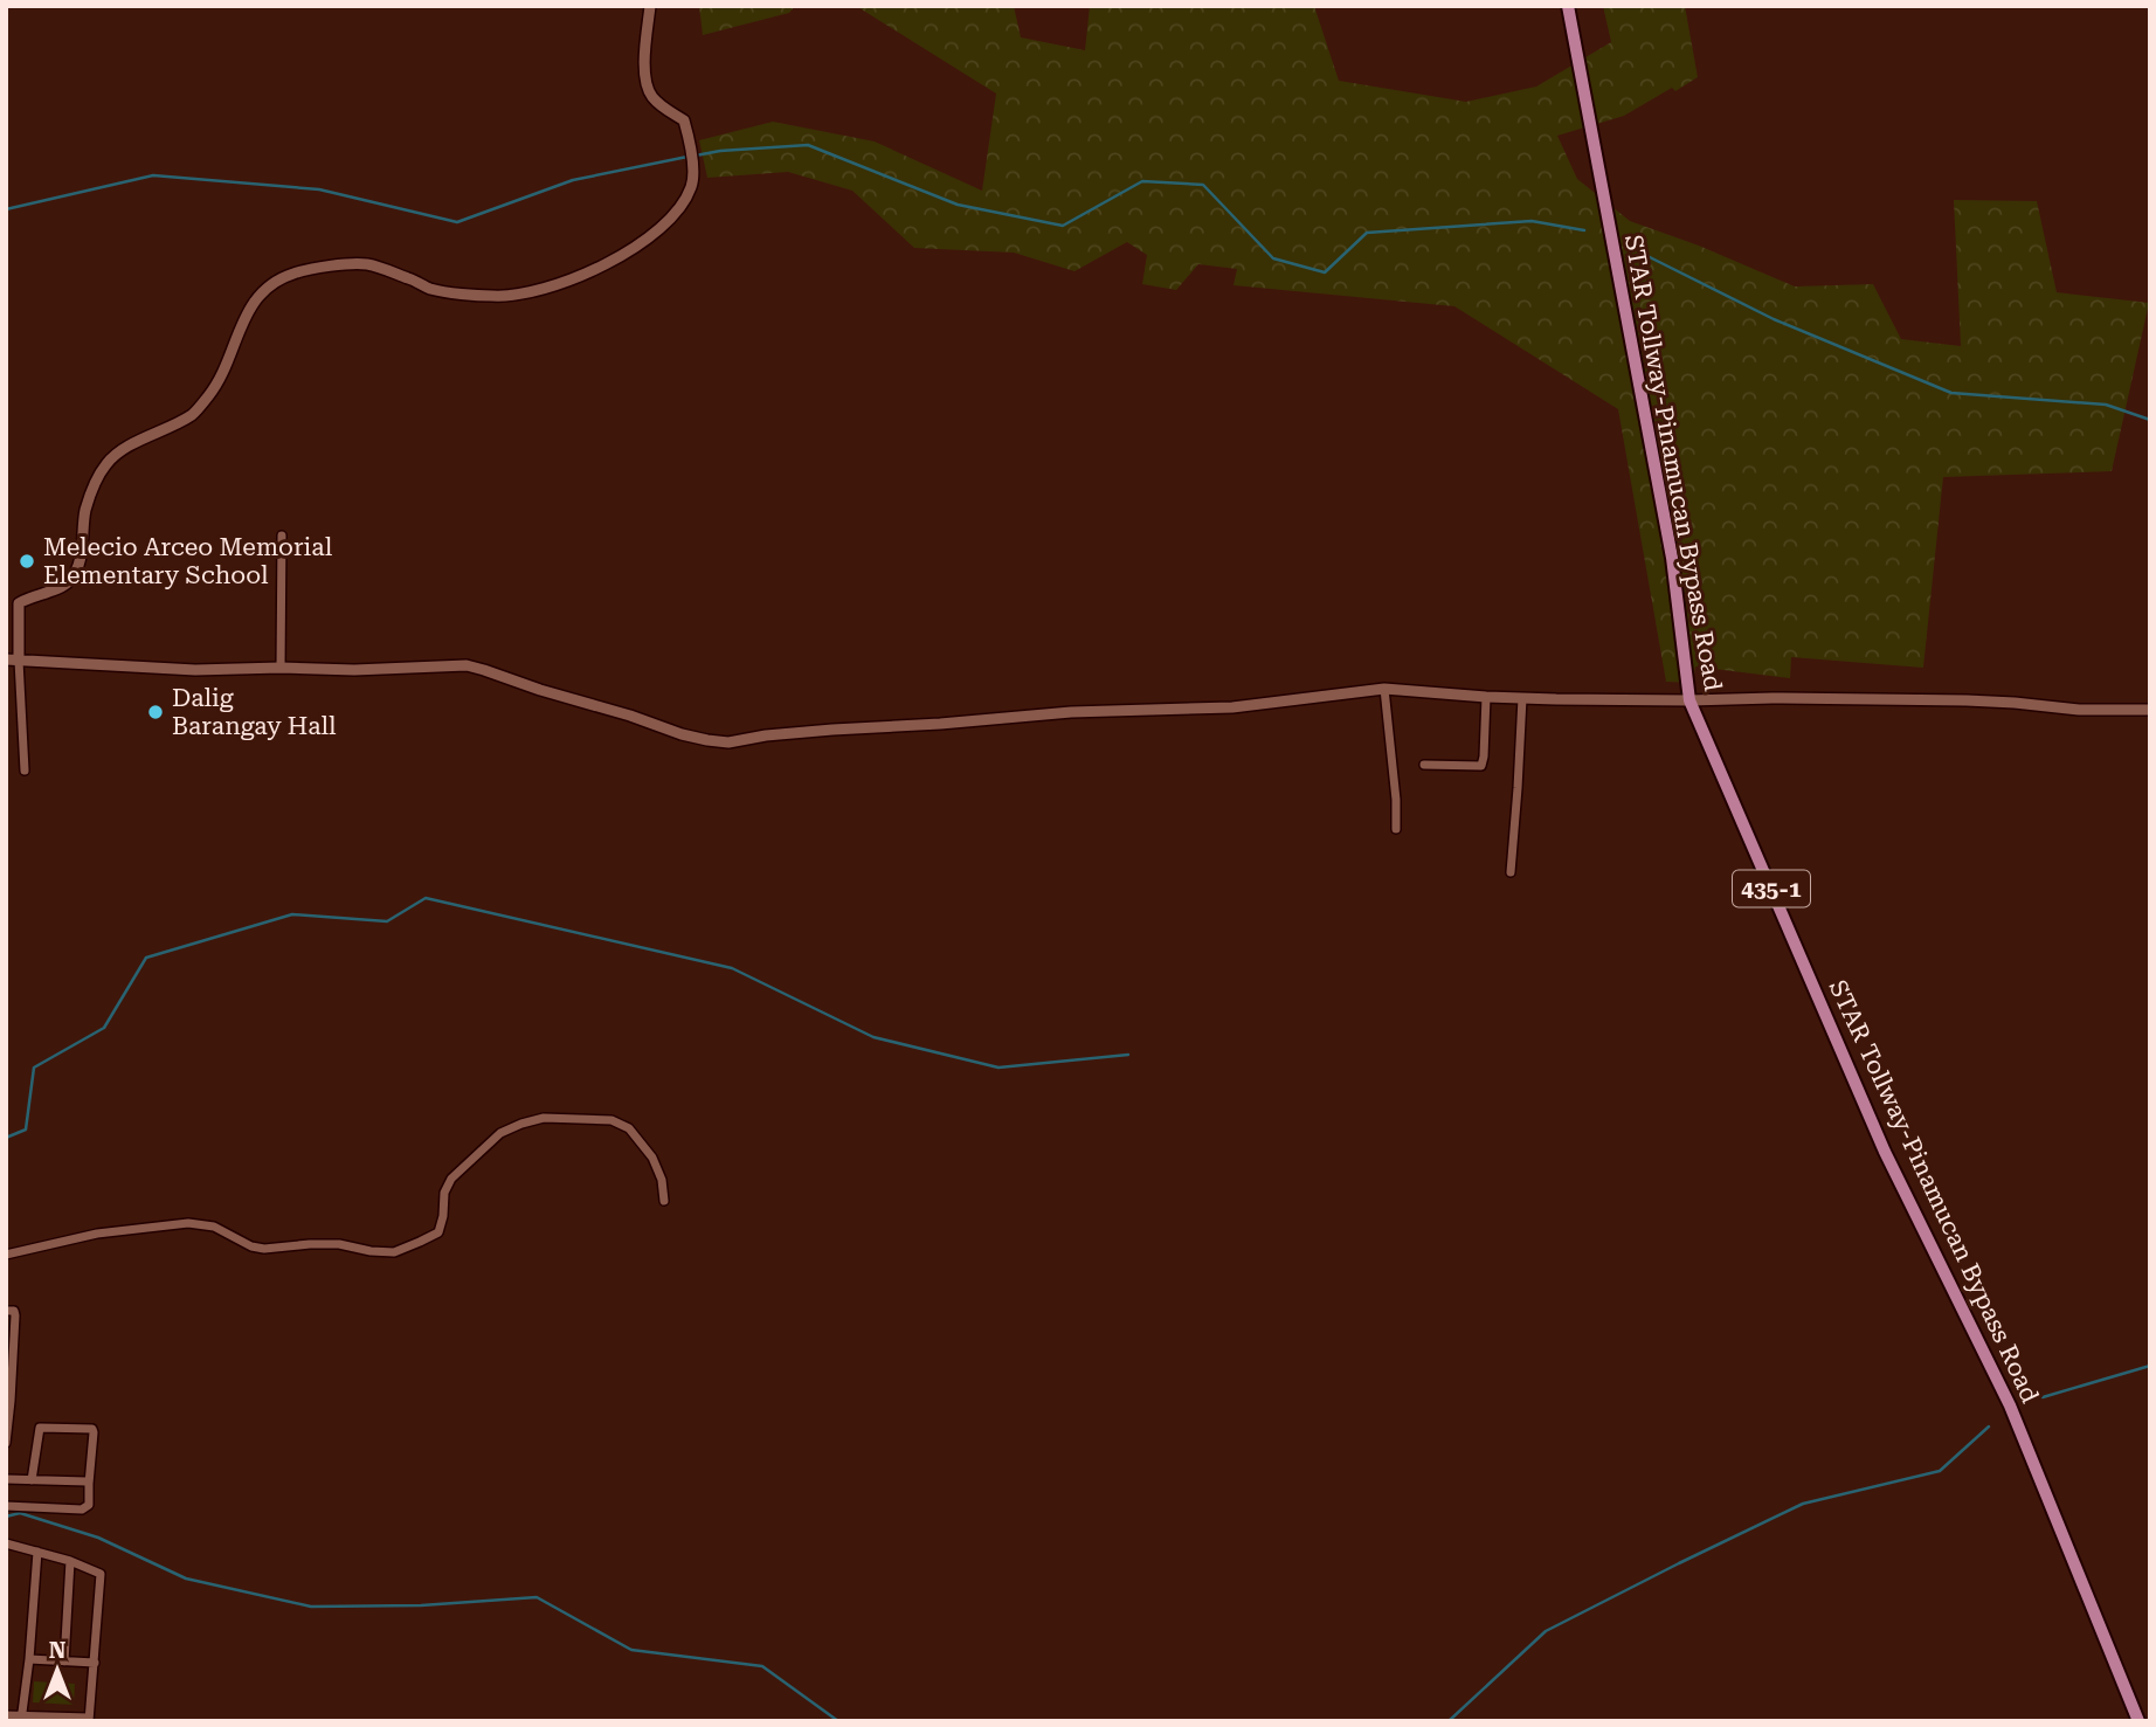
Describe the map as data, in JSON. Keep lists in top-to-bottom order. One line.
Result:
{"streets":{"main road":["STAR Tollway-Pinamucan Bypass Road","435-1"]},"places":["Melecio Arceo Memorial Elementary School","Dalig Barangay Hall"],"north":"top"}
